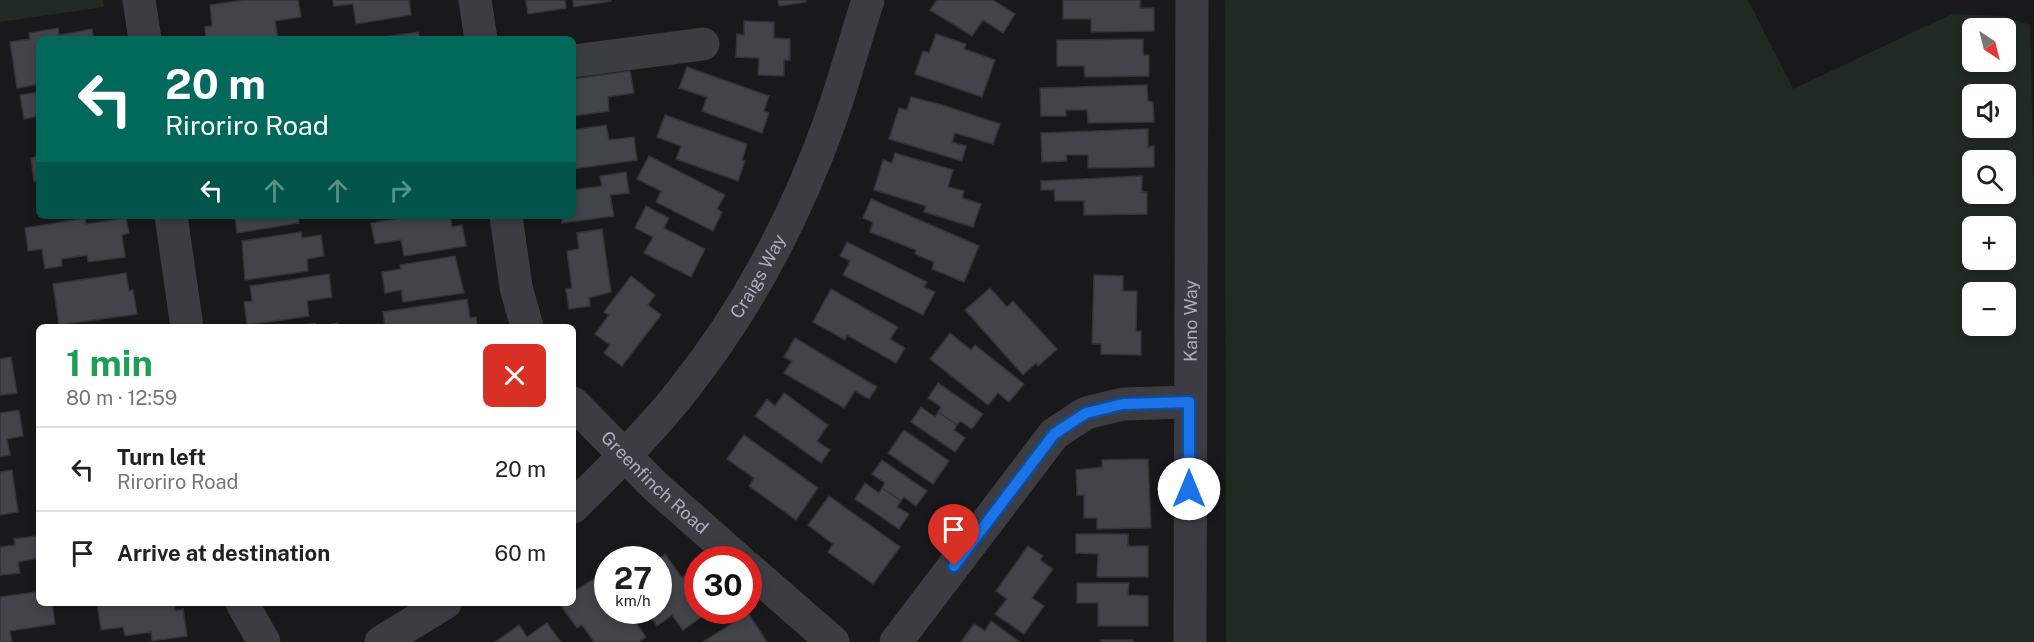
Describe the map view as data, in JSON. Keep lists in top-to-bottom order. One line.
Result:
{"streets":{"street":["Craigs Way","Kano Way","Greenfinch Road"]},"crossings":[["Craigs Way","Greenfinch Road"]],"north":"bottom right","page":{"map_buttons":["+","−"],"turn":["20 m","Riroriro Road"],"heading":["1 min","80 m · 12:59"],"list":[{"name":"Turn left","note":"Riroriro Road","value":"20 m"},{"name":"Arrive at destination","value":"60 m"}],"speed":"27 km/h","limit":"30"}}
